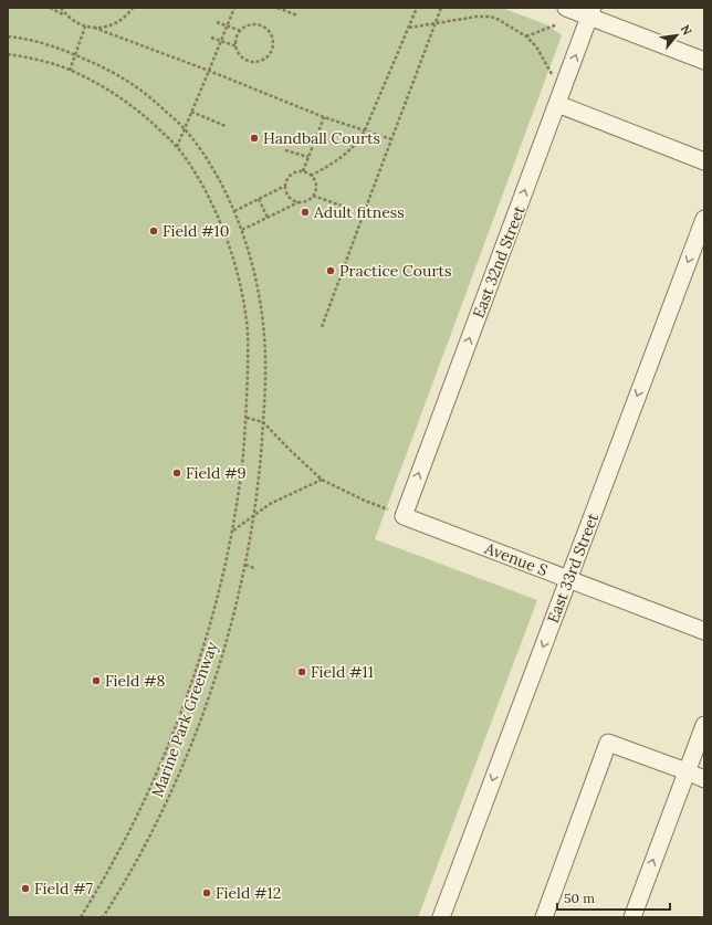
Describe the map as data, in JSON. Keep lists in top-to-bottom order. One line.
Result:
{"streets":{"street":["East 32nd Street","Avenue S","East 33rd Street"],"path":["Marine Park Greenway"]},"crossings":[["East 32nd Street","Avenue S"],["Avenue S","East 33rd Street"]],"one_way":["East 32nd Street","East 33rd Street"],"places":["Handball Courts","Adult fitness","Field #10","Practice Courts","Field #9","Field #11","Field #8","Field #7","Field #12"],"scale_bar":"50 m","north":"top right"}
